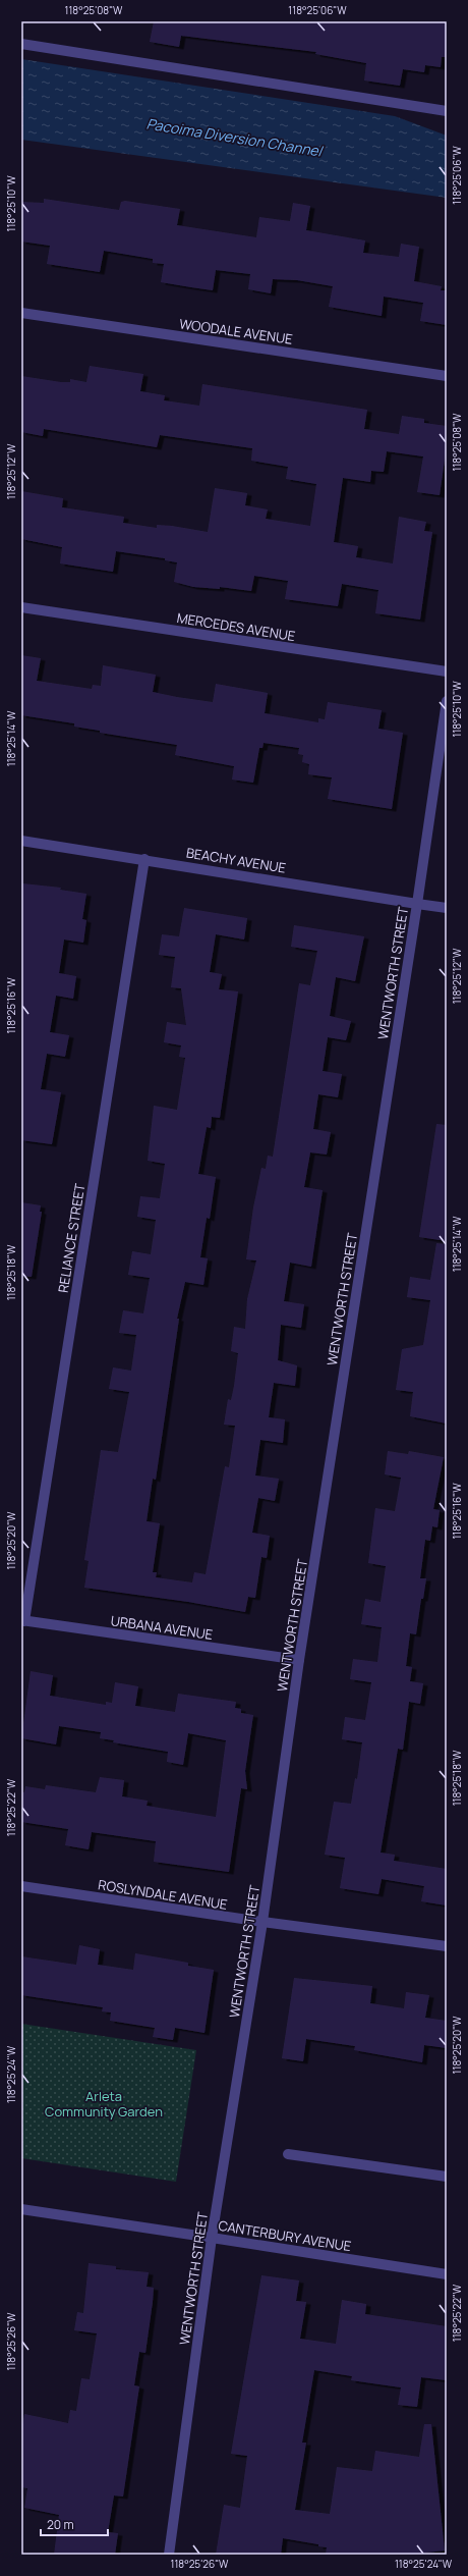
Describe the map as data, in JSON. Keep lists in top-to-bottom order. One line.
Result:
{"streets":{"street":["WOODALE AVENUE","MERCEDES AVENUE","BEACHY AVENUE","WENTWORTH STREET","RELIANCE STREET","URBANA AVENUE","ROSLYNDALE AVENUE","CANTERBURY AVENUE"]},"crossings":[["BEACHY AVENUE","WENTWORTH STREET"],["BEACHY AVENUE","RELIANCE STREET"],["WENTWORTH STREET","URBANA AVENUE"],["WENTWORTH STREET","ROSLYNDALE AVENUE"],["WENTWORTH STREET","CANTERBURY AVENUE"],["RELIANCE STREET","URBANA AVENUE"]],"water":["Pacoima Diversion Channel"],"parks":["Arleta Community Garden"],"scale_bar":"20 m","coordinates":["118°25'08\"W","118°25'06\"W","118°25'10\"W","118°25'12\"W","118°25'14\"W","118°25'16\"W","118°25'18\"W","118°25'20\"W","118°25'22\"W","118°25'24\"W","118°25'26\"W"]}
